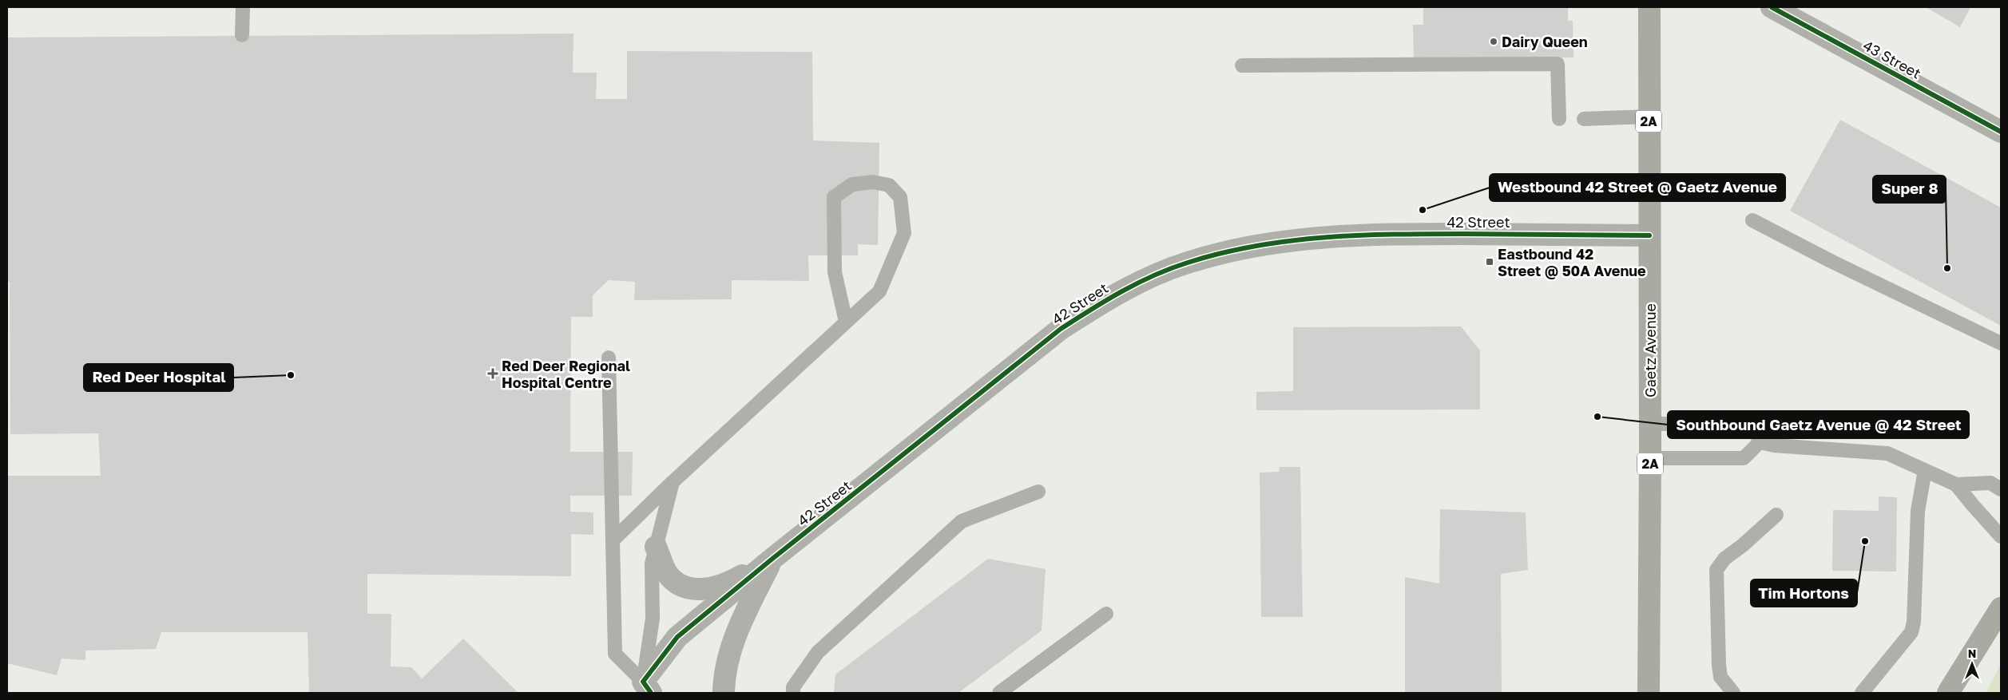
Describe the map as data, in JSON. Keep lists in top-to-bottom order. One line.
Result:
{"streets":{"main road":["2A","Gaetz Avenue"],"street":["43 Street","42 Street"]},"crossings":[["42 Street","Gaetz Avenue"]],"places":{"other":["Dairy Queen","Westbound 42 Street @ Gaetz Avenue","Super 8","Red Deer Hospital","Southbound Gaetz Avenue @ 42 Street","Tim Hortons"],"transit":["Eastbound 42 Street @ 50A Avenue"],"health":["Red Deer Regional Hospital Centre"]},"north":"top"}
